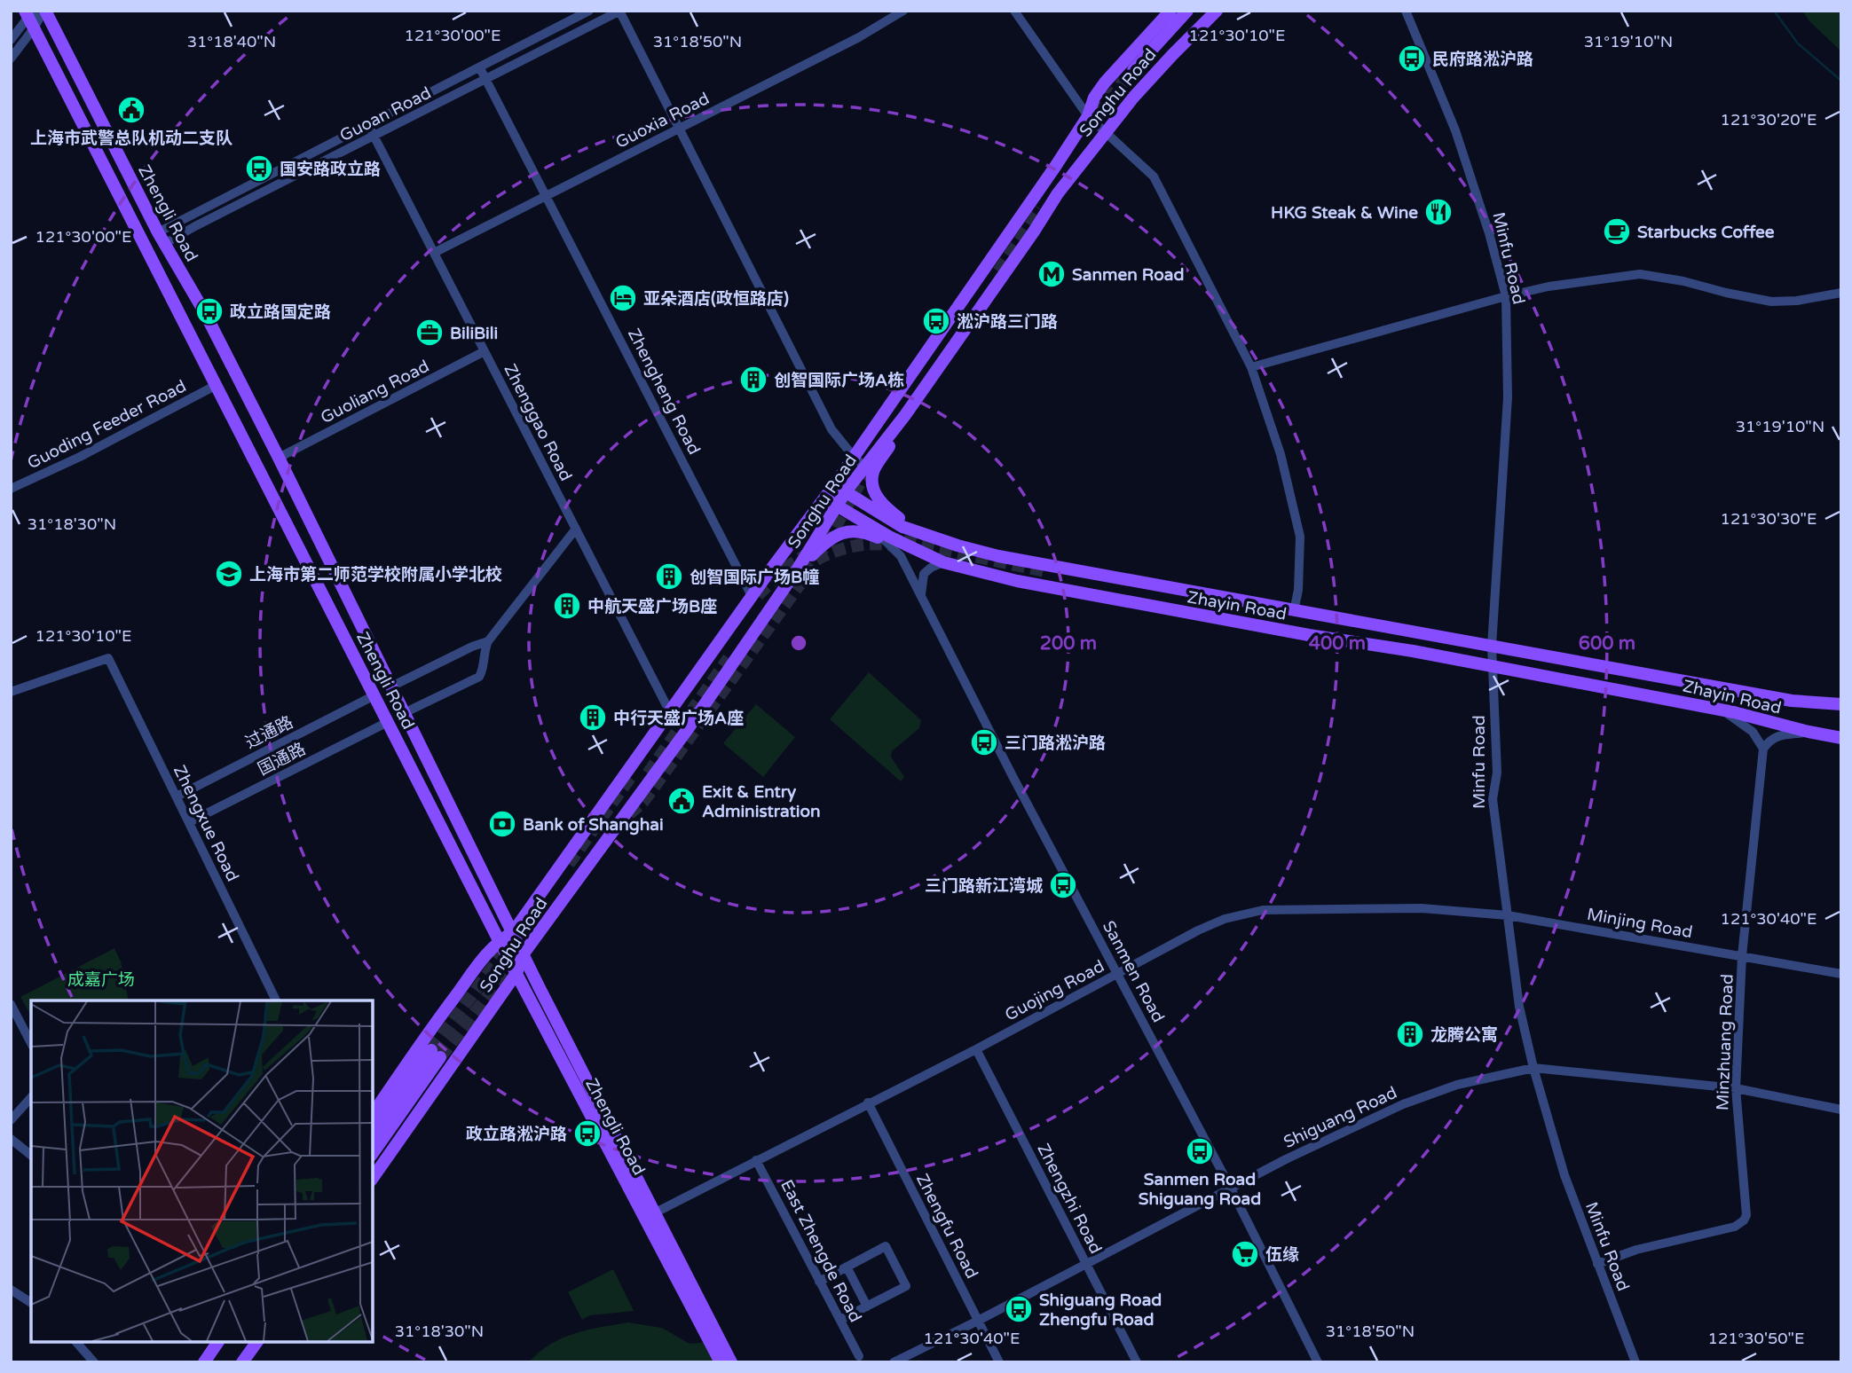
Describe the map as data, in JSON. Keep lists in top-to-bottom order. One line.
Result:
{"streets":{"main road":["Songhu Road","Zhengli Road","Zhayin Road"],"street":["Guoan Road","Guoxia Road","Minfu Road","Guoliang Road","Zhengheng Road","Zhenggao Road","Guoding Feeder Road","过通路","国通路","Zhengxue Road","Minjing Road","Sanmen Road","Guojing Road","Minzhuang Road","Shiguang Road","Zhengzhi Road","Zhengfu Road","East Zhengde Road"]},"crossings":[["Songhu Road","Zhengli Road"],["Songhu Road","Zhengheng Road"],["Songhu Road","Zhenggao Road"],["Songhu Road","Zhayin Road"],["Guoan Road","Zhengli Road"],["Guoan Road","Zhengheng Road"],["Guoan Road","Zhenggao Road"],["Guoxia Road","Zhengheng Road"],["Guoxia Road","Zhenggao Road"],["Zhengli Road","Guoliang Road"],["Zhengli Road","Guoding Feeder Road"],["Zhengli Road","过通路"],["Zhengli Road","国通路"],["Zhengli Road","Guojing Road"],["Minfu Road","Zhayin Road"],["Minfu Road","Minjing Road"],["Minfu Road","Guojing Road"],["Minfu Road","Minzhuang Road"],["Minfu Road","Shiguang Road"],["Guoliang Road","Zhenggao Road"],["Zhayin Road","Sanmen Road"],["过通路","Zhengxue Road"],["国通路","Zhengxue Road"],["Minjing Road","Guojing Road"],["Minjing Road","Minzhuang Road"],["Sanmen Road","Guojing Road"],["Sanmen Road","Shiguang Road"],["Guojing Road","Zhengzhi Road"],["Guojing Road","Zhengfu Road"],["Guojing Road","East Zhengde Road"],["Minzhuang Road","Shiguang Road"],["Shiguang Road","Zhengzhi Road"],["Shiguang Road","Zhengfu Road"]],"parks":["成嘉广场"],"places":{"bus stop":["民府路淞沪路","国安路政立路","政立路国定路","淞沪路三门路","三门路淞沪路","三门路新江湾城","政立路淞沪路","Sanmen Road Shiguang Road","Shiguang Road Zhengfu Road"],"public building":["上海市武警总队机动二支队","Exit & Entry Administration"],"restaurant":["HKG Steak & Wine"],"cafe":["Starbucks Coffee"],"metro station":["Sanmen Road"],"hotel":["亚朵酒店(政恒路店)"],"office":["BiliBili"],"building":["创智国际广场A栋","创智国际广场B幢","中航天盛广场B座","中行天盛广场A座","龙腾公寓"],"school or university":["上海市第二师范学校附属小学北校"],"bank":["Bank of Shanghai"],"supermarket":["伍缘"]},"coordinates":["121°30'00\"E","121°30'10\"E","31°18'40\"N","31°18'50\"N","31°19'10\"N","121°30'20\"E","121°30'30\"E","31°18'30\"N","121°30'40\"E","121°30'50\"E"],"rings":["200 m","400 m","600 m"]}
